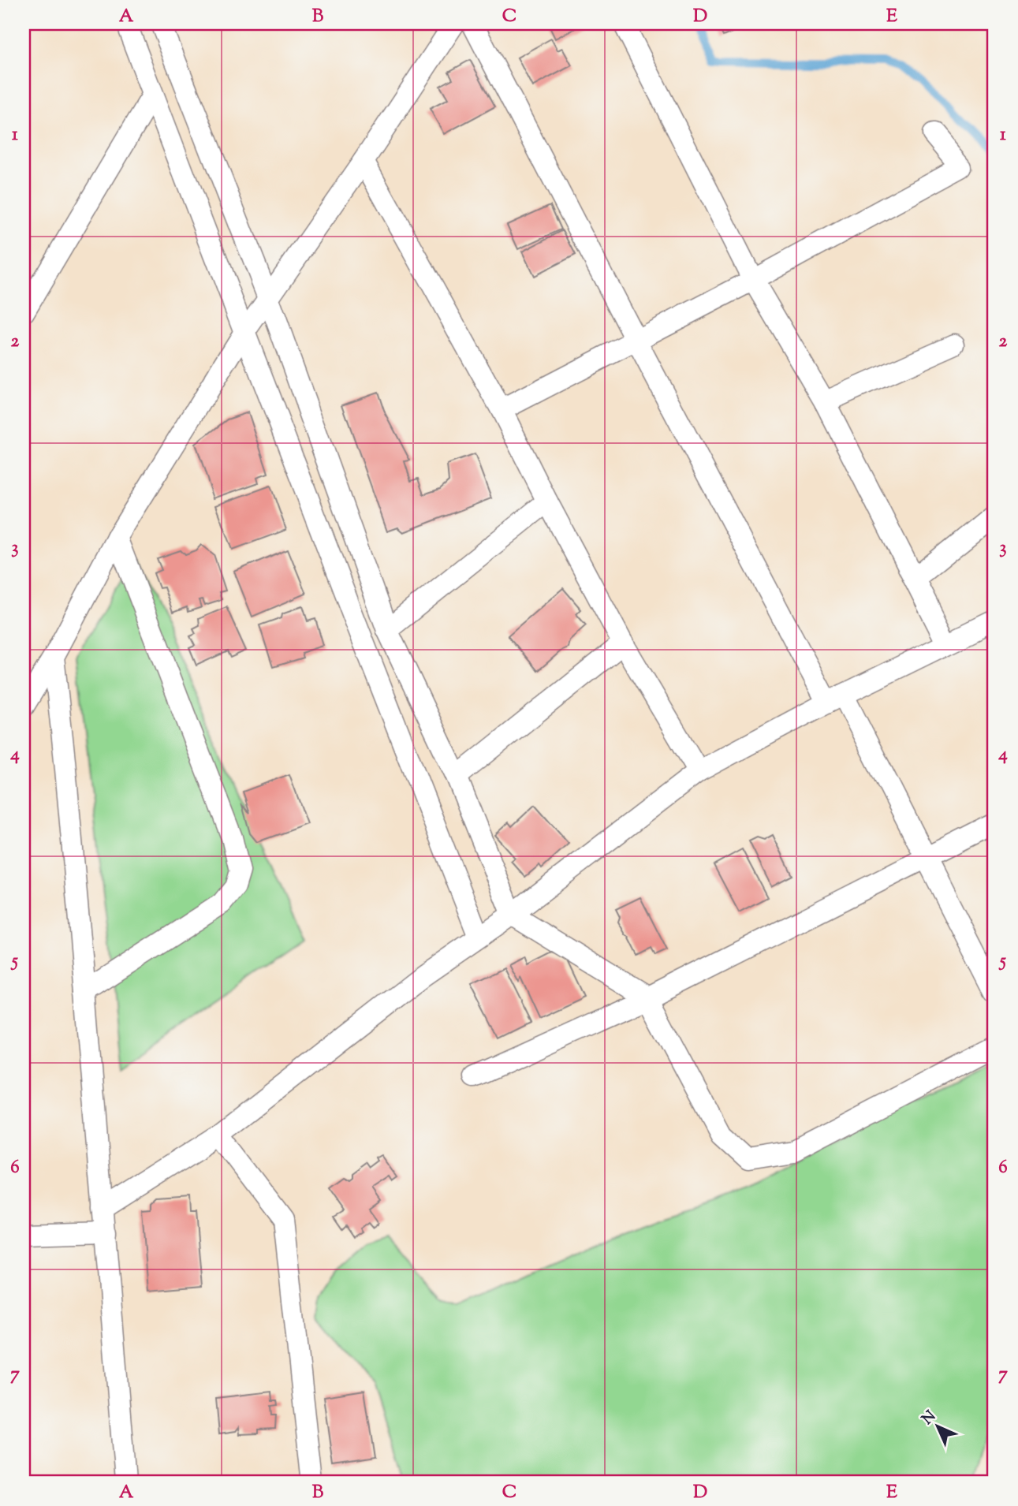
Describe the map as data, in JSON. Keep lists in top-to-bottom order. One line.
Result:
{"north":"top left","grid":{"columns":["A","B","C","D","E"],"rows":["1","2","3","4","5","6","7"]}}
